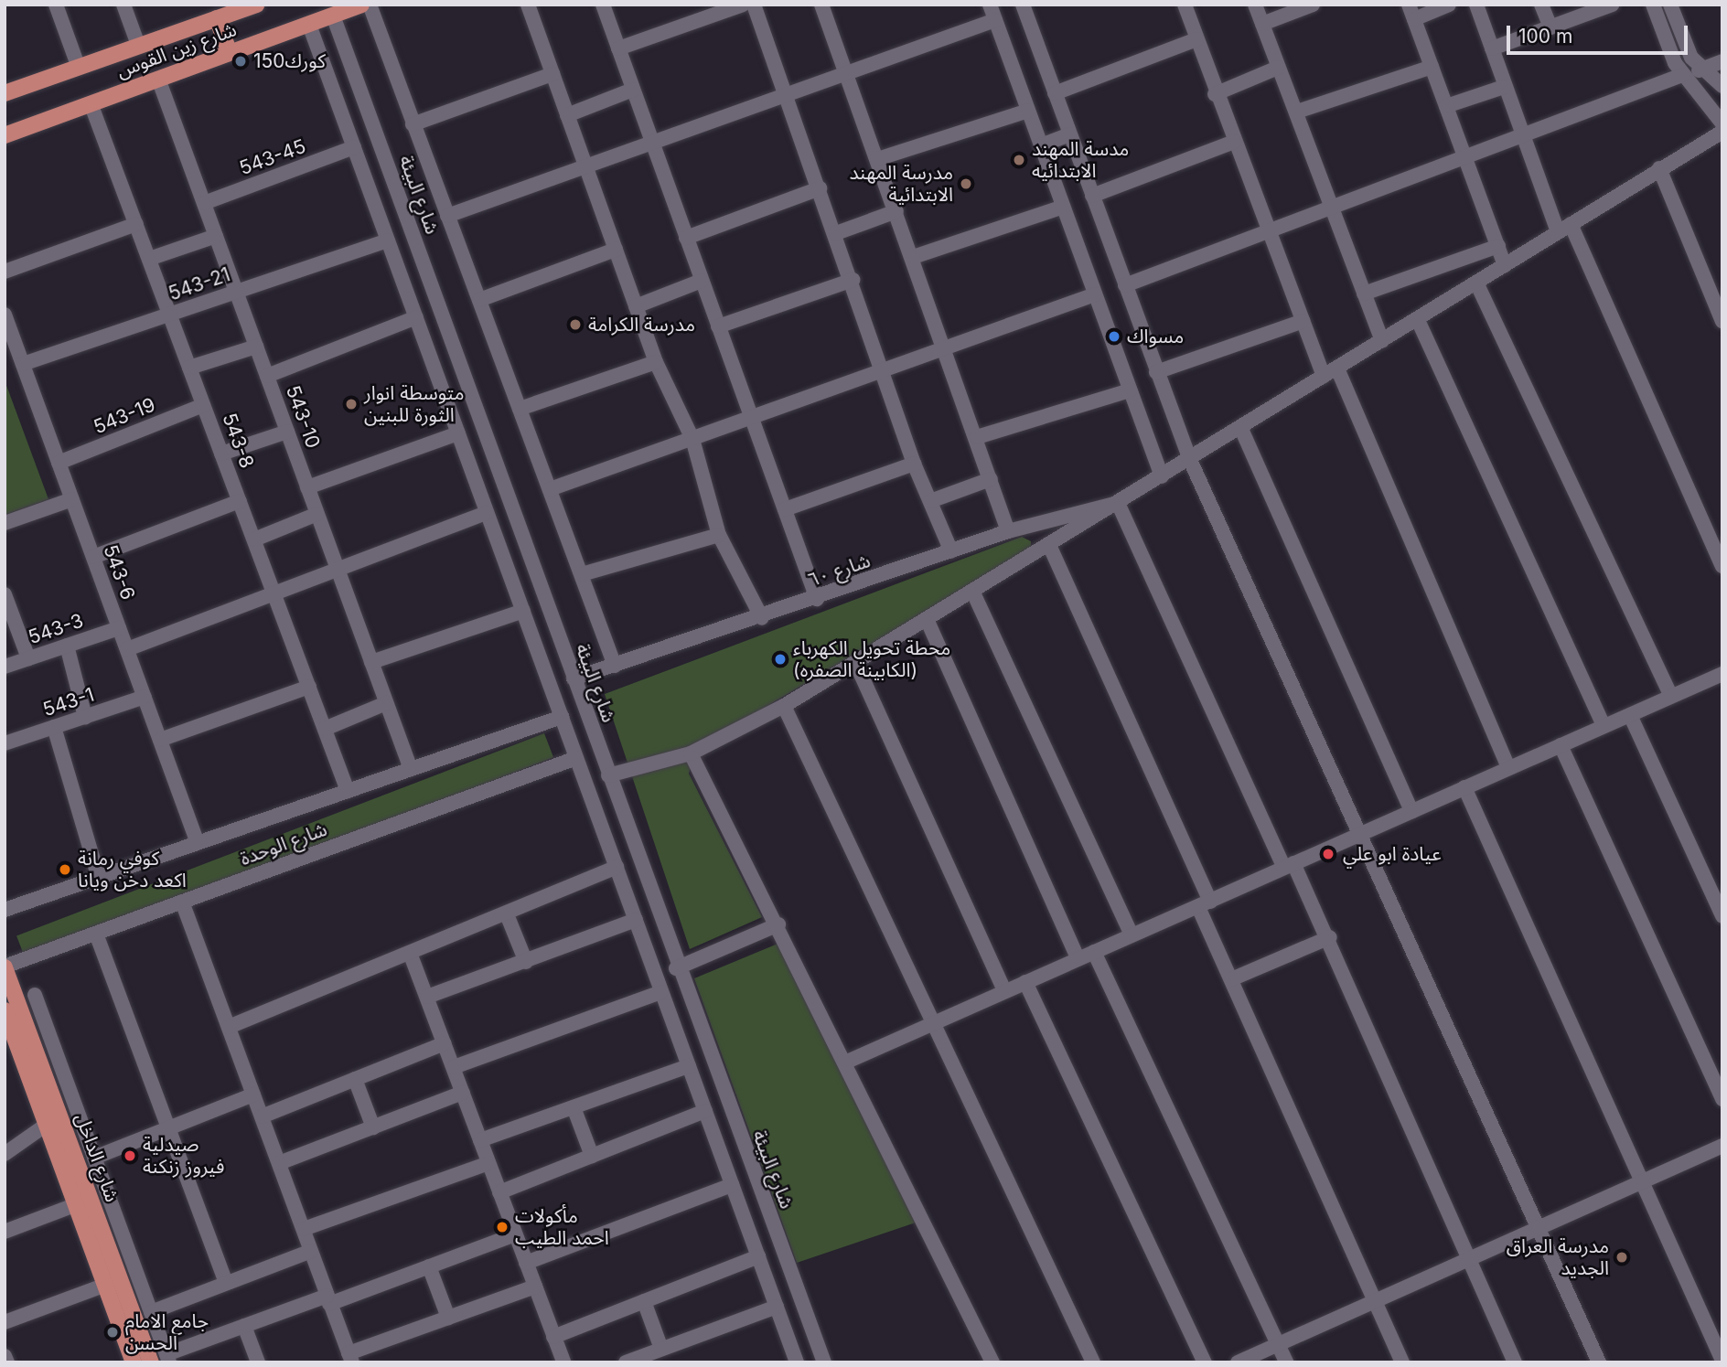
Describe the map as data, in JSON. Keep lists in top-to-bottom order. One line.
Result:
{"streets":{"main road":["شارع زين القوس","شارع الداخل"],"street":["543-45","شارع البيئة","543-21","543-19","543-10","543-8","شارع ٦٠","543-6","543-3","543-1","شارع الوحدة"]},"crossings":[["شارع زين القوس","شارع البيئة"],["شارع زين القوس","543-10"],["شارع زين القوس","543-8"],["543-45","543-10"],["شارع البيئة","شارع ٦٠"],["543-21","543-10"],["543-21","543-8"],["543-21","543-6"],["543-19","543-8"],["543-19","543-6"],["543-10","شارع الوحدة"],["543-8","شارع الوحدة"],["543-6","543-3"],["543-6","543-1"],["543-6","شارع الوحدة"],["شارع الوحدة","شارع الداخل"]],"places":["كورك150","مدسة المهند الابتدائيه","مدرسة المهند الابتدائية","مدرسة الكرامة","مسواك","متوسطة انوار الثورة للبنين","محطة تحويل الكهرباء (الكابينة الصفره)","عيادة ابو علي","كوفي رمانة اكعد دخن ويانا","صيدلية فيروز زنكنة","مأكولات احمد الطيب","مدرسة العراق الجديد","جامع الامام الحسن"],"scale_bar":"100 m"}
